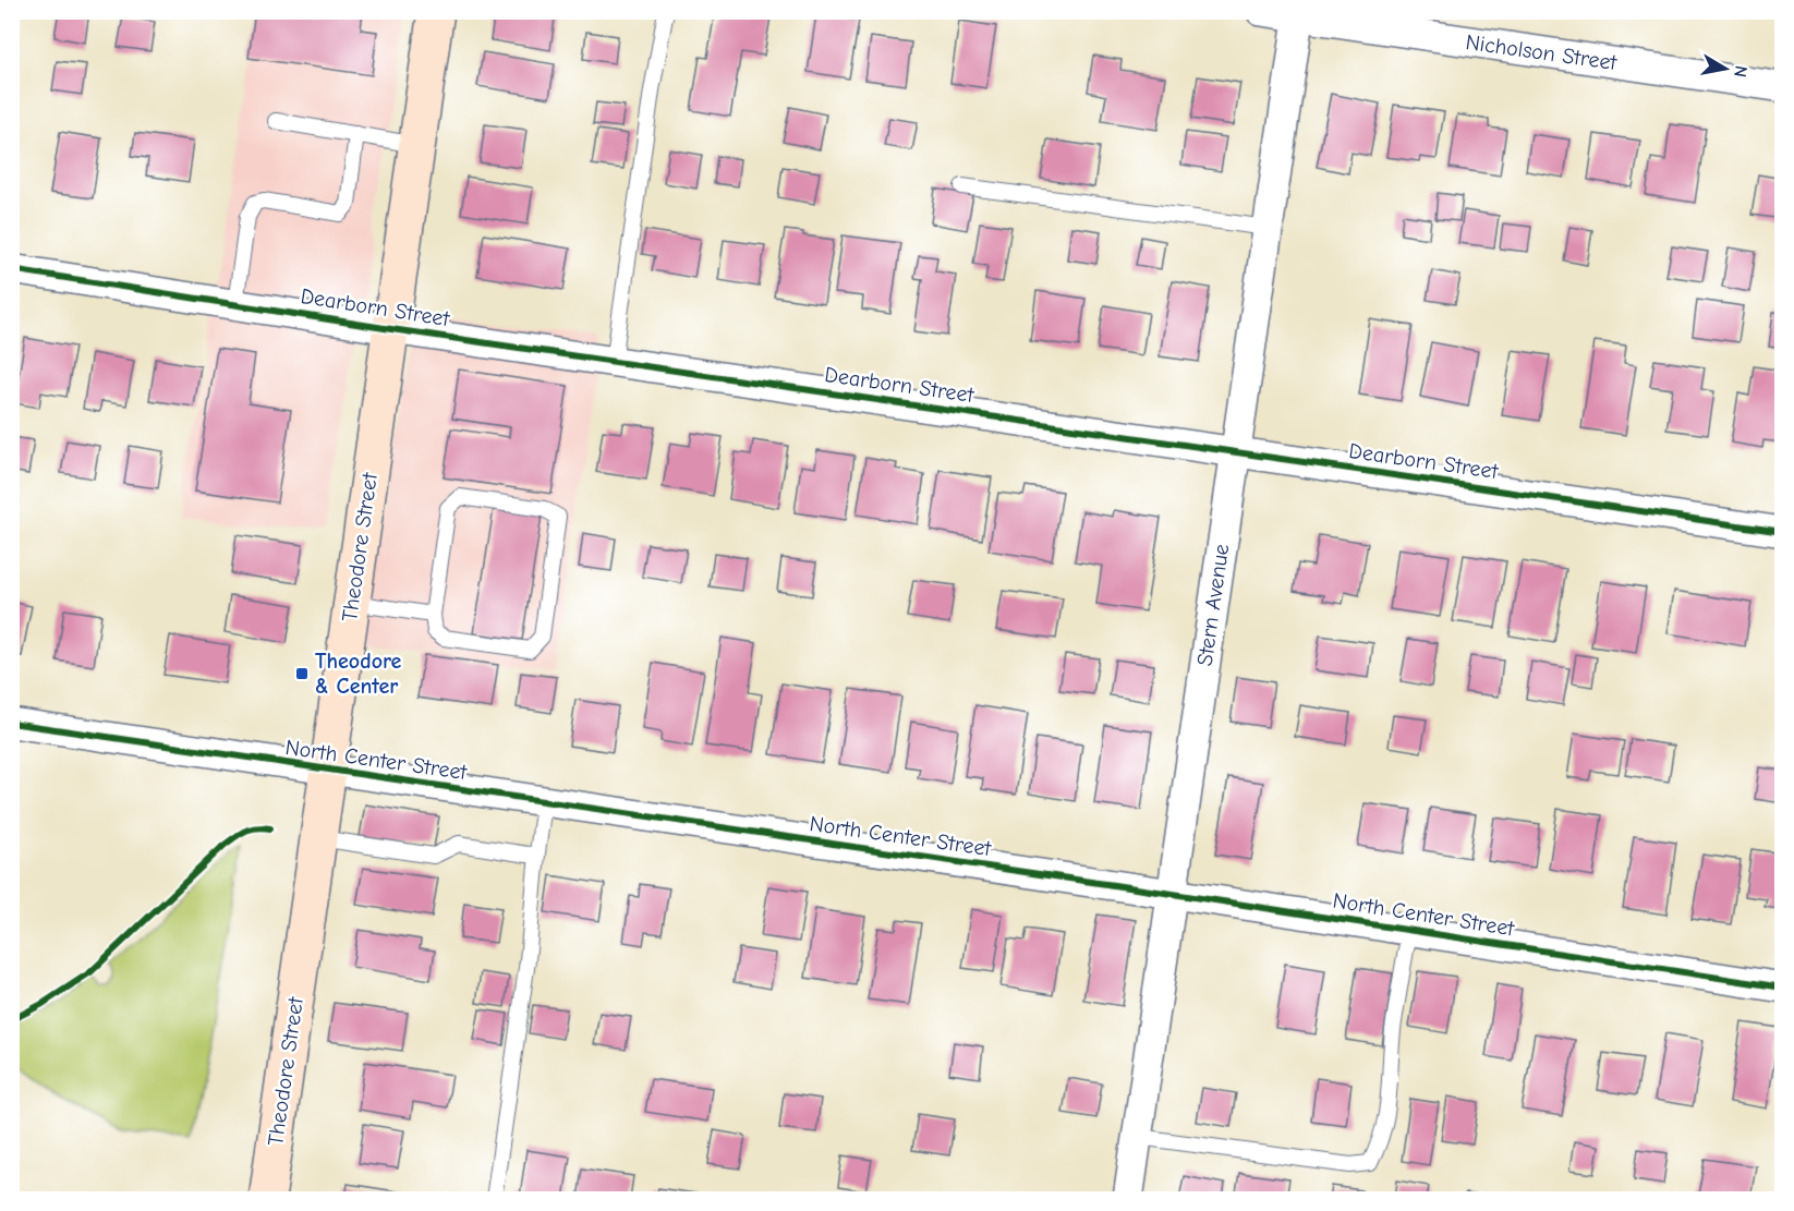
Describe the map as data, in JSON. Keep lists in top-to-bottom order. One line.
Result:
{"streets":{"main road":["Theodore Street"],"street":["Nicholson Street","Dearborn Street","Stern Avenue","North Center Street"]},"crossings":[["Nicholson Street","Stern Avenue"],["Dearborn Street","Theodore Street"],["Dearborn Street","Stern Avenue"],["Theodore Street","North Center Street"],["Stern Avenue","North Center Street"]],"places":{"transit":["Theodore & Center"]},"north":"right"}
